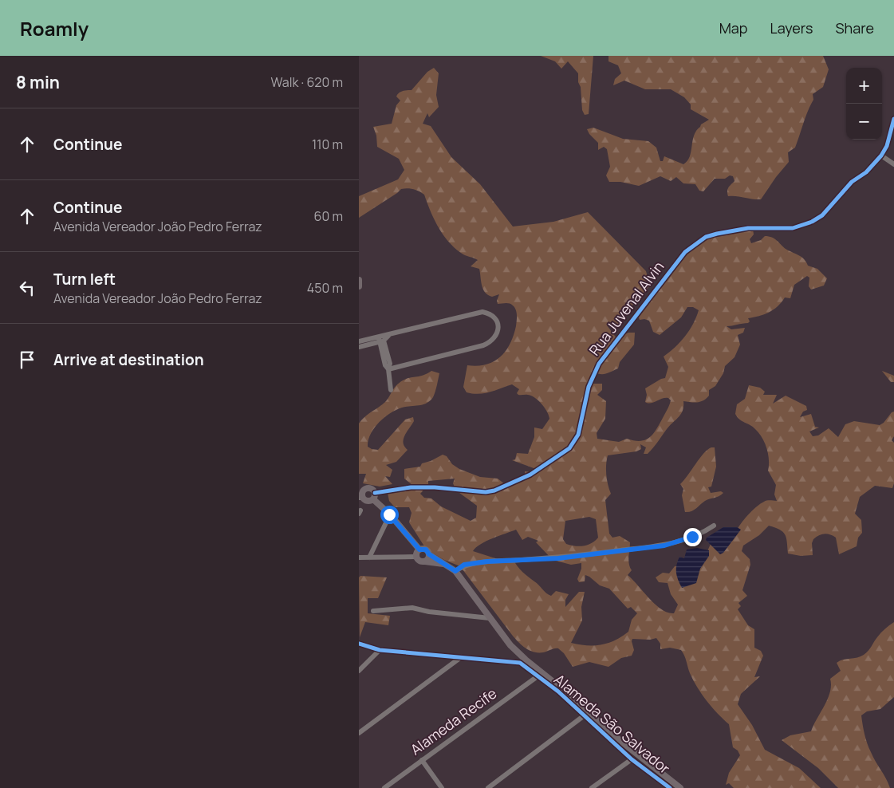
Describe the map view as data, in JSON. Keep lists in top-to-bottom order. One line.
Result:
{"streets":{"street":["Rua Juvenal Alvin","Alameda Recife","Alameda São Salvador"]},"crossings":[["Alameda Recife","Alameda São Salvador"]],"page":{"header":"Roamly","nav":["Map","Layers","Share"],"heading":["8 min","Walk · 620 m"],"map_buttons":["+","−"],"list":[["Continue","110 m"],["Continue","Avenida Vereador João Pedro Ferraz","60 m"],["Turn left","Avenida Vereador João Pedro Ferraz","450 m"],"Arrive at destination"]}}
